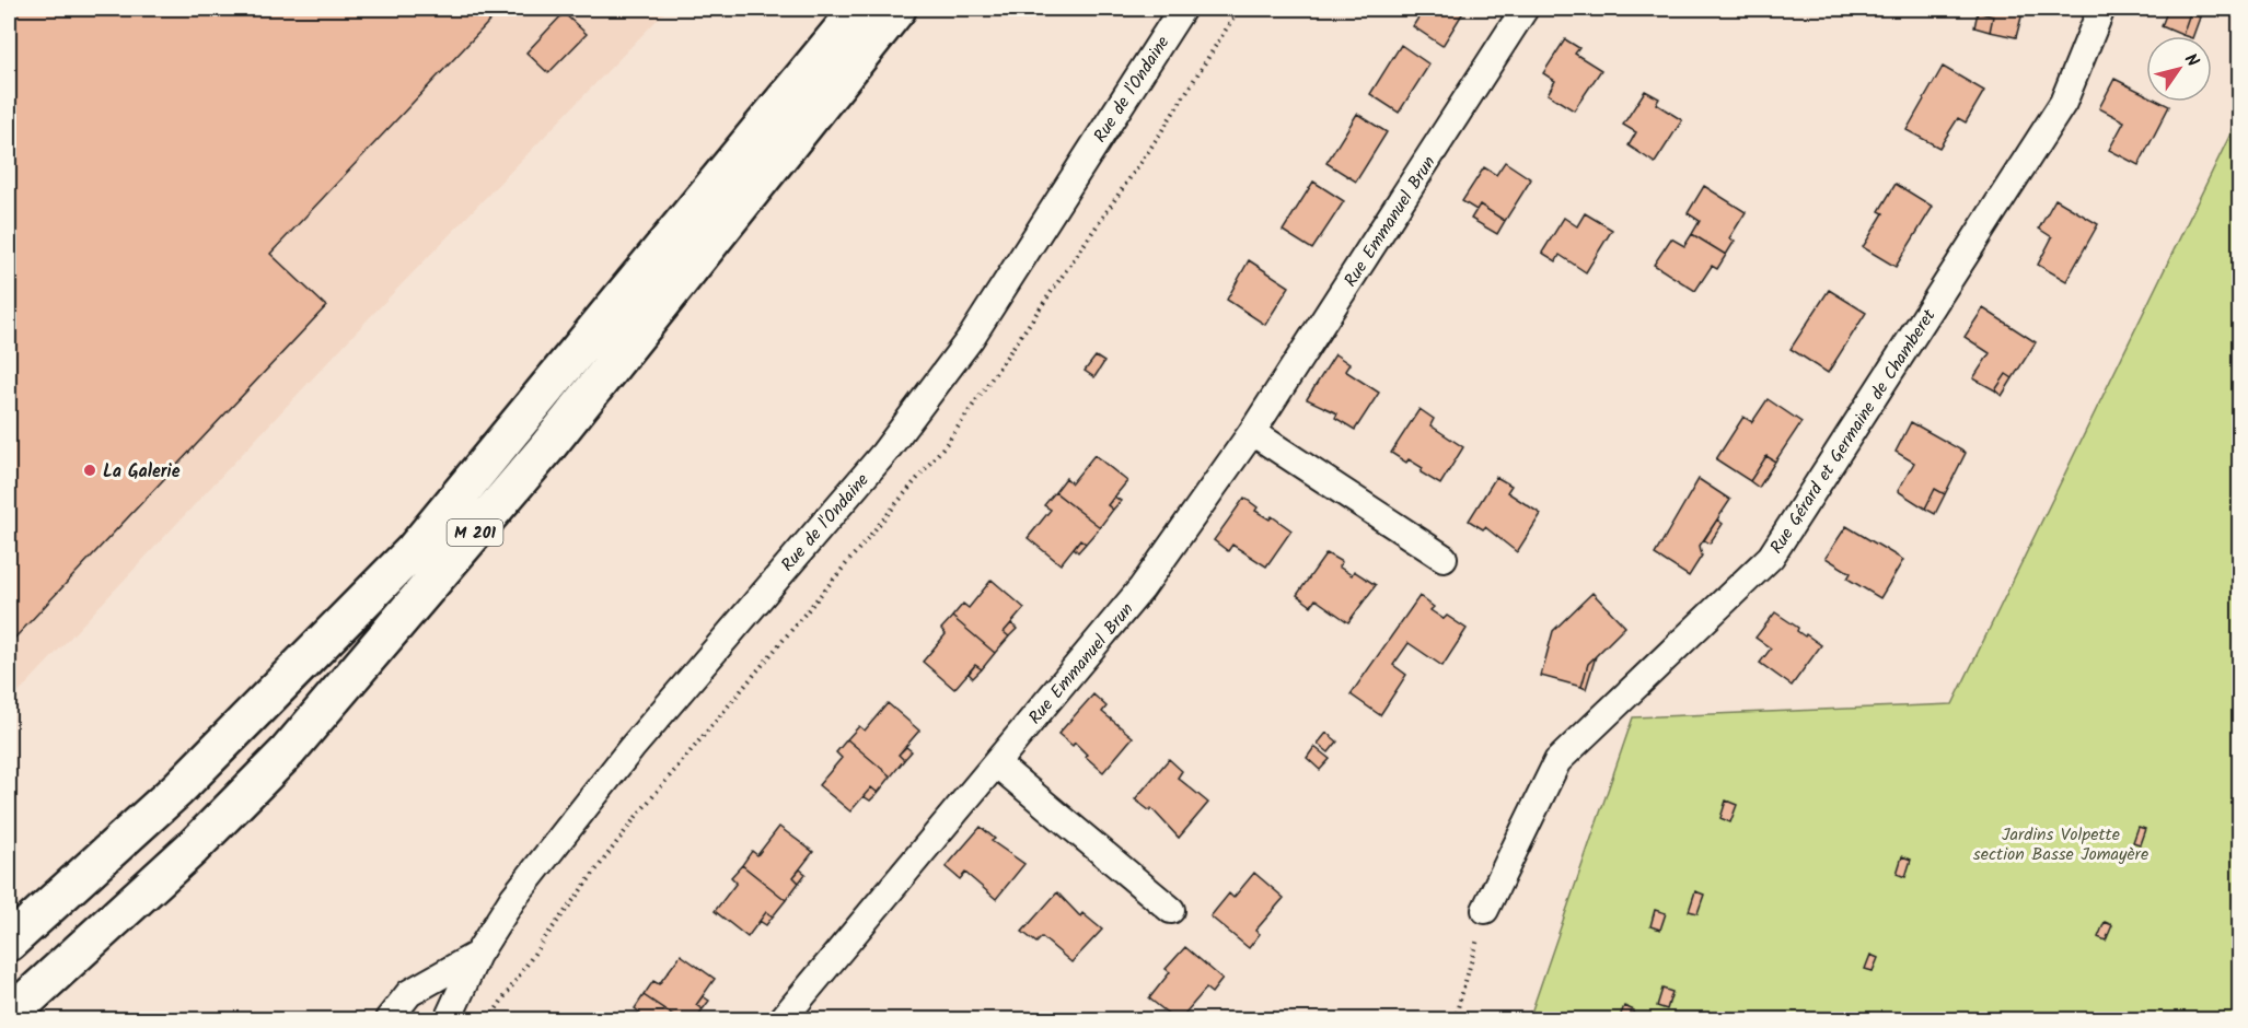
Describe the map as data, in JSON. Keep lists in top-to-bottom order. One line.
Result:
{"streets":{"highway":["M 201"],"street":["Rue de l'Ondaine","Rue Emmanuel Brun","Rue Gérard et Germaine de Chamberet"]},"parks":["Jardins Volpette section Basse Jomayère"],"places":["La Galerie"],"north":"top right"}
